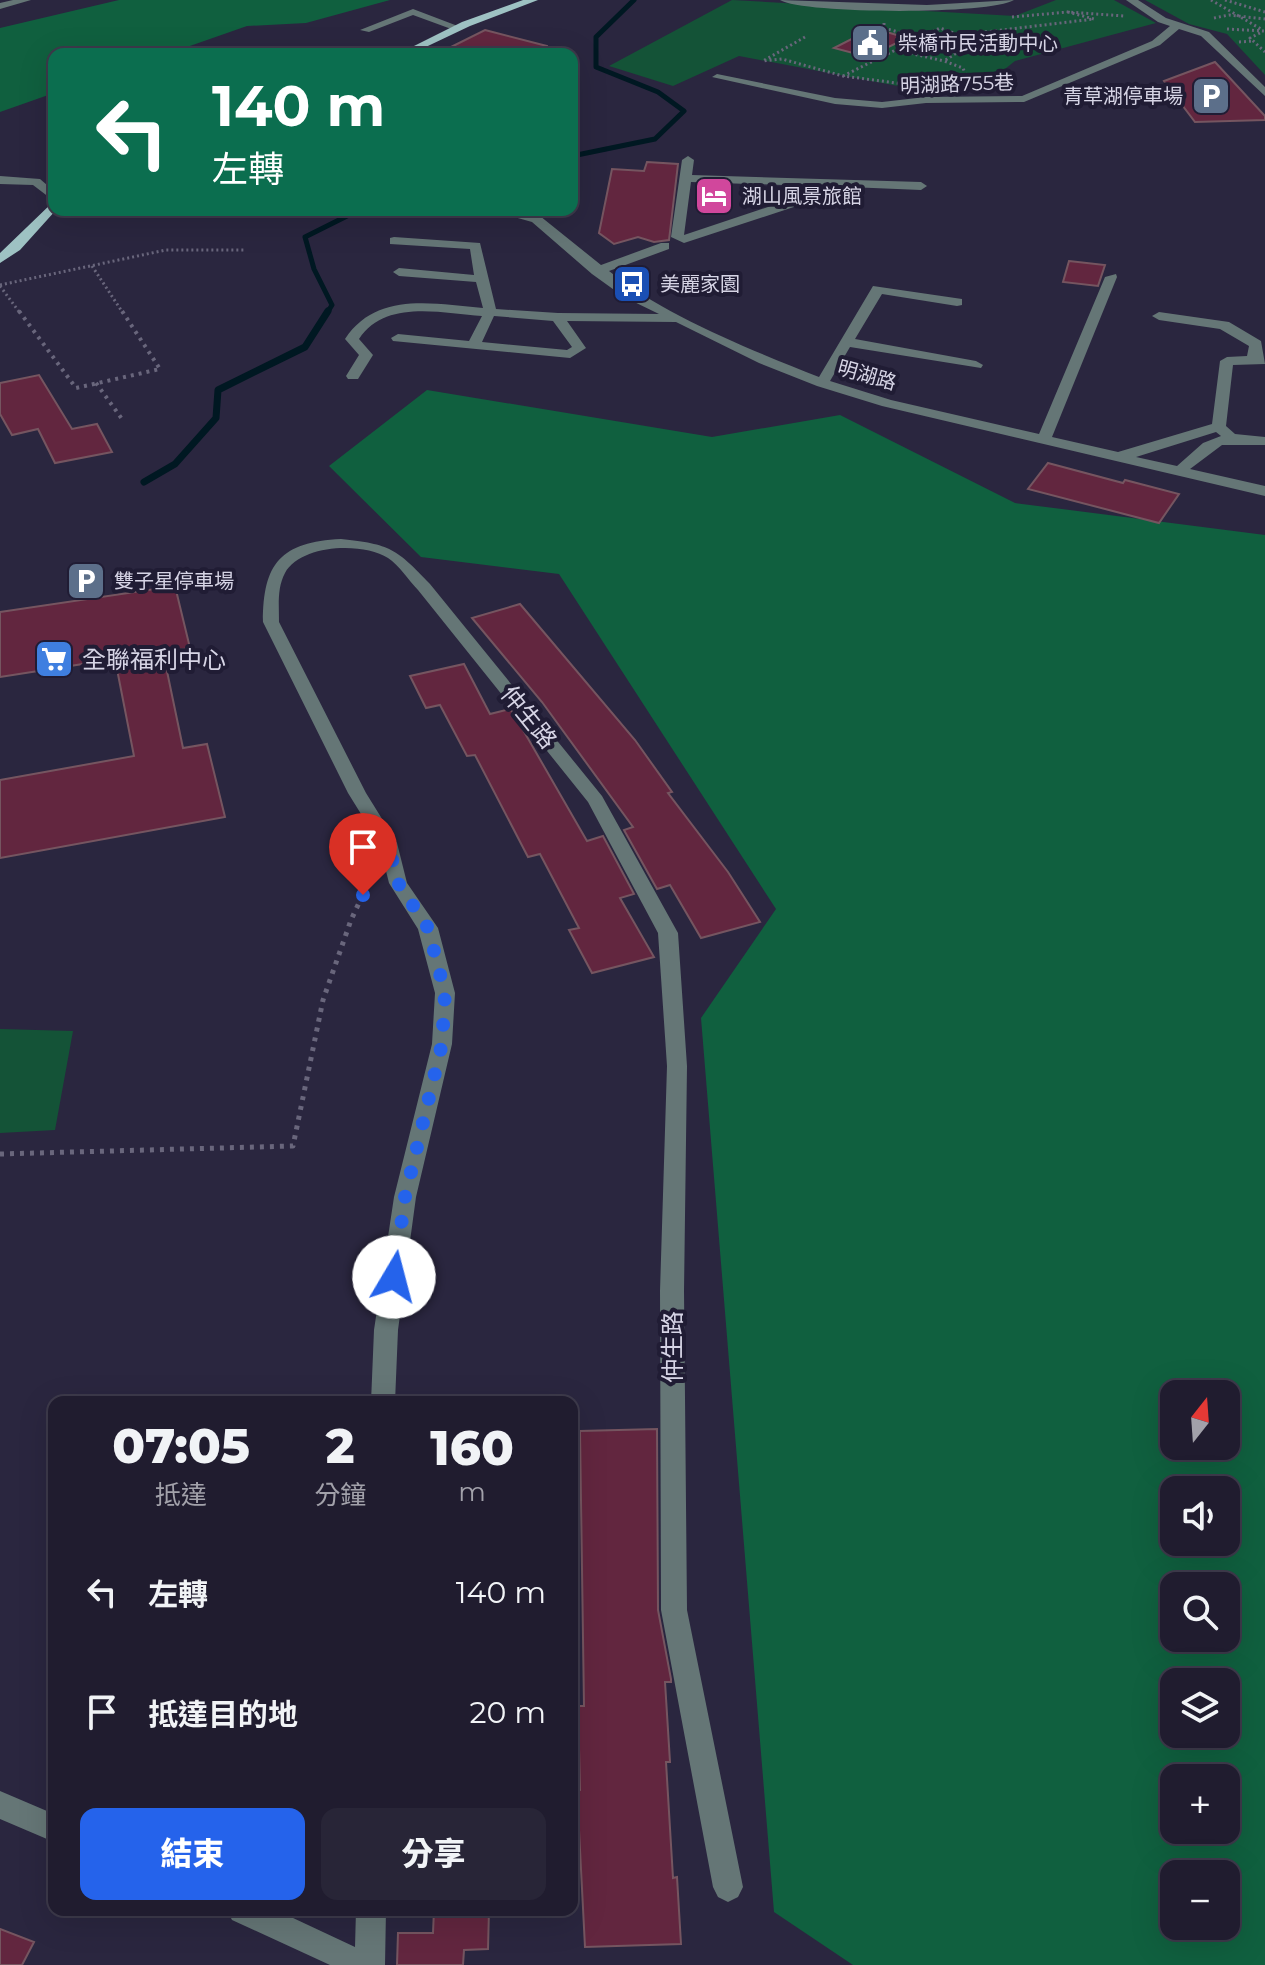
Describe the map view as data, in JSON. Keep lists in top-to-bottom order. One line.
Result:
{"streets":{"street":["明湖路755巷","明湖路","仲生路"]},"places":{"public building":["柴橋市民活動中心"],"parking":["青草湖停車場","雙子星停車場"],"hotel":["湖山風景旅館"],"bus stop":["美麗家園"],"supermarket":["全聯福利中心"]},"north":"top","page":{"turn":["140 m","左轉"],"map_buttons":["+","−"],"eta":["07:05","抵達","2","分鐘","160","m"],"list":[{"name":"左轉","value":"140 m"},{"name":"抵達目的地","value":"20 m"}],"buttons":["結束","分享"]}}
